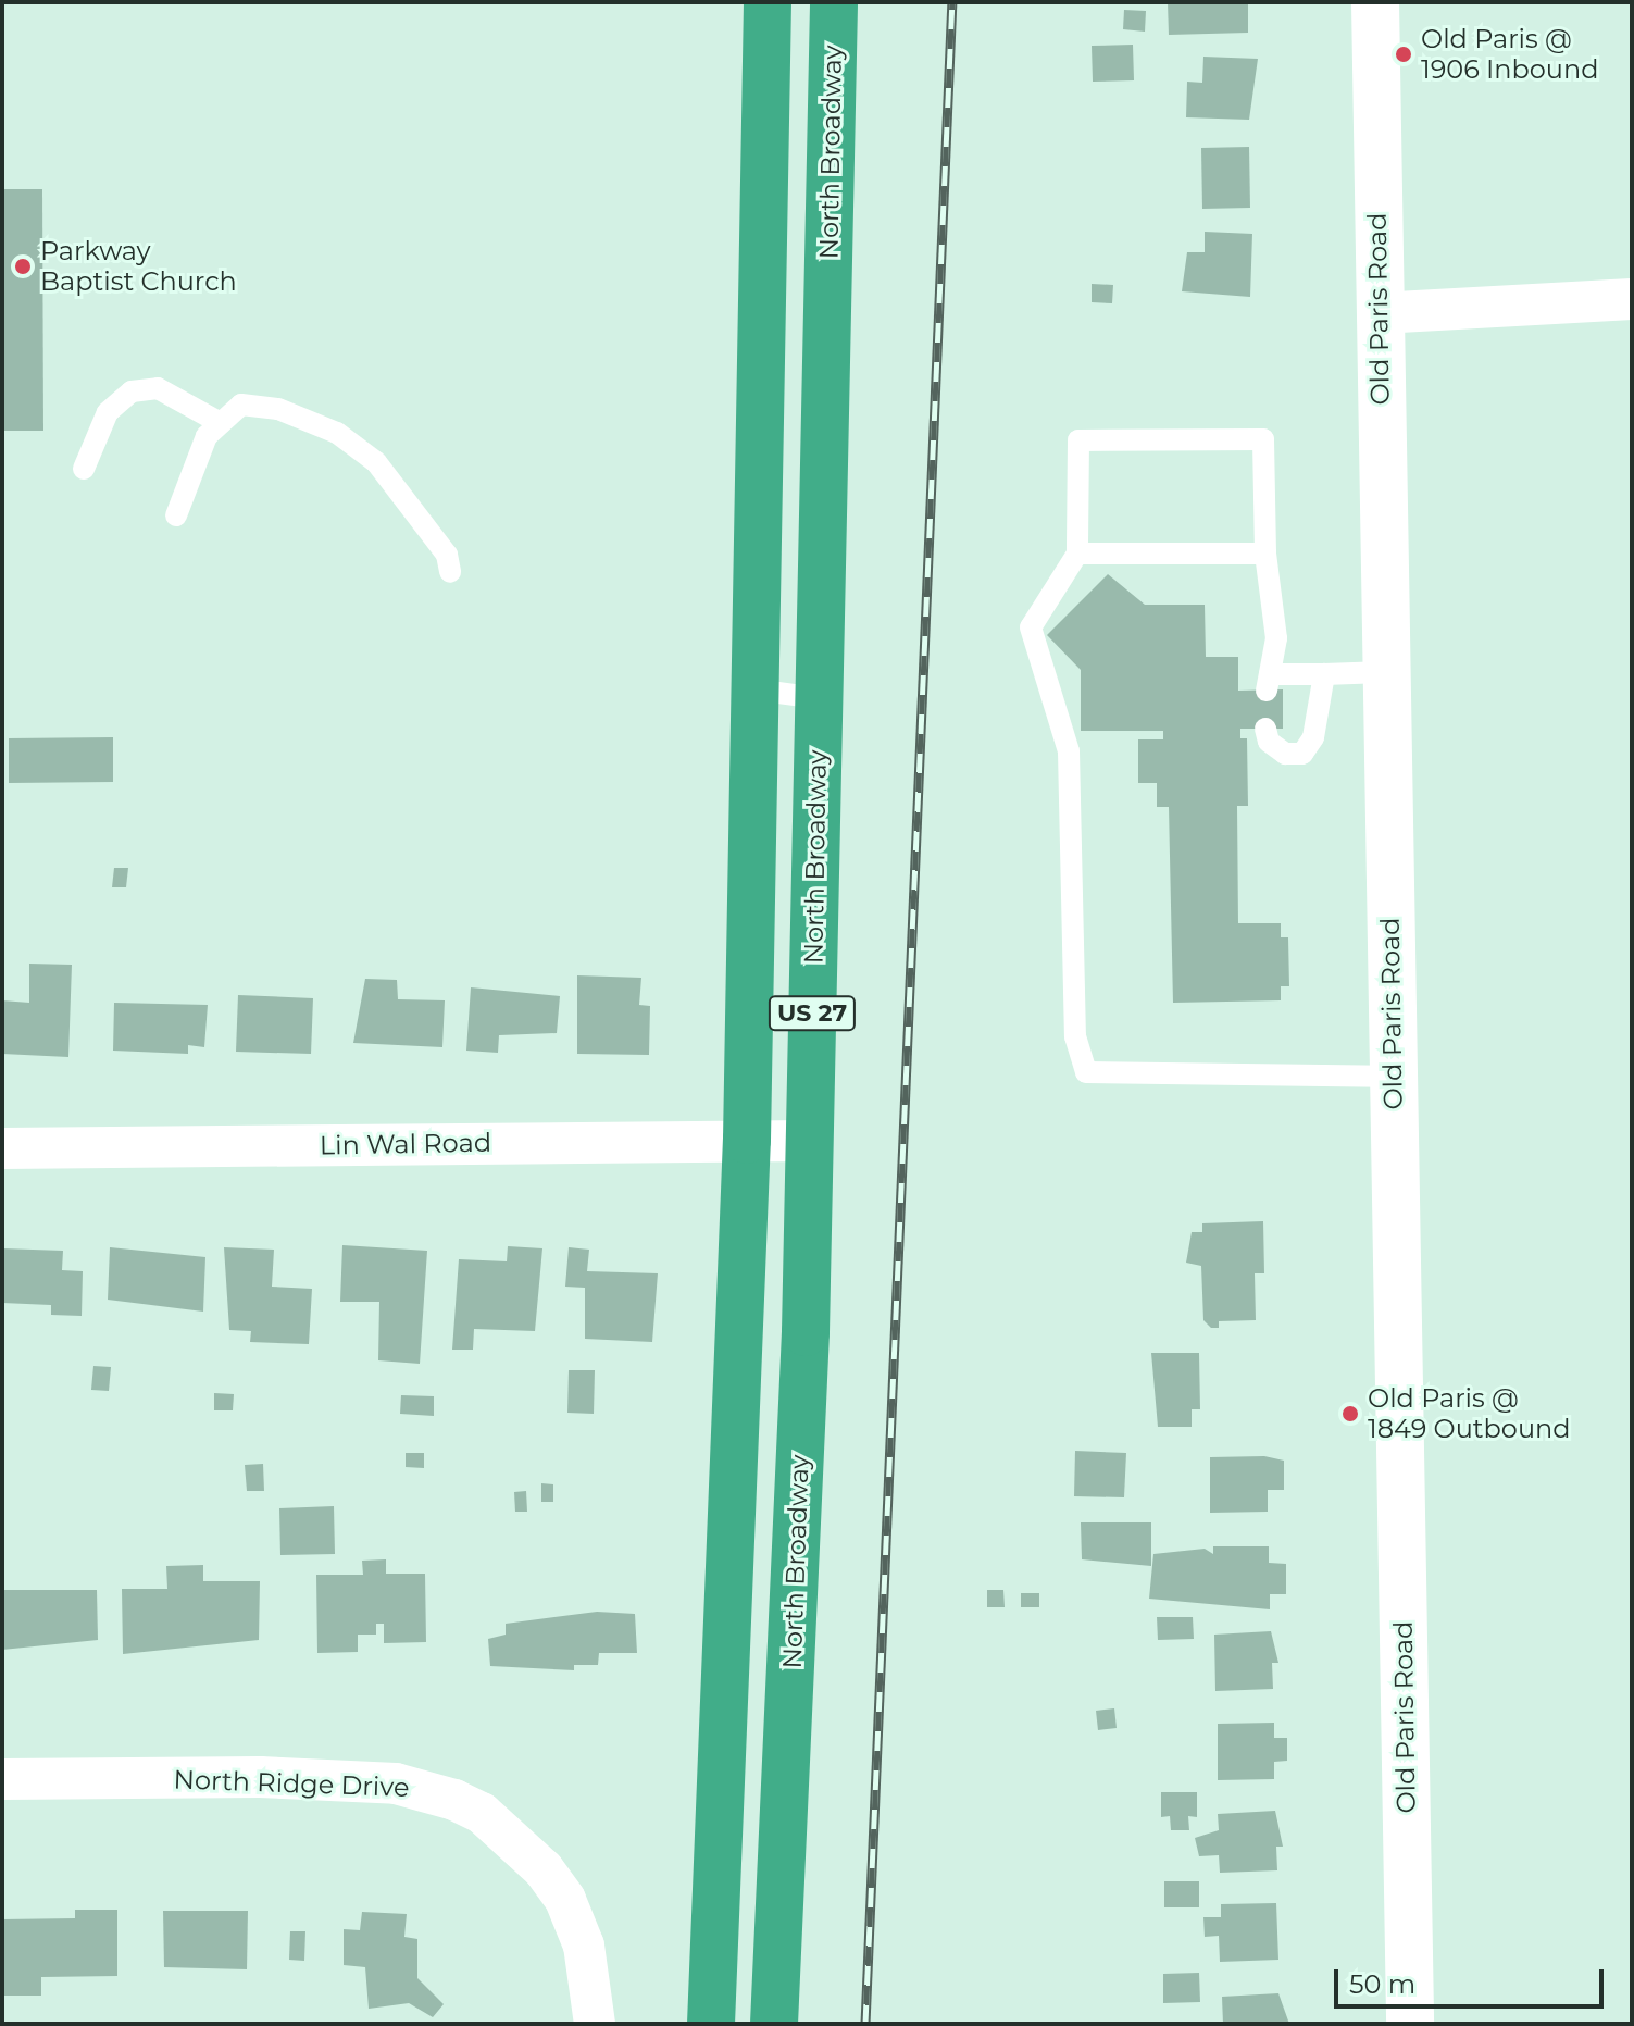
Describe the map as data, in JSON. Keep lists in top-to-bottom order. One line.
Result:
{"streets":{"highway":["North Broadway","US 27"],"street":["Old Paris Road","Lin Wal Road","North Ridge Drive"]},"crossings":[["North Broadway","Lin Wal Road"],["US 27","Lin Wal Road"]],"places":["Old Paris @ 1906 Inbound","Parkway Baptist Church","Old Paris @ 1849 Outbound"],"scale_bar":"50 m"}
